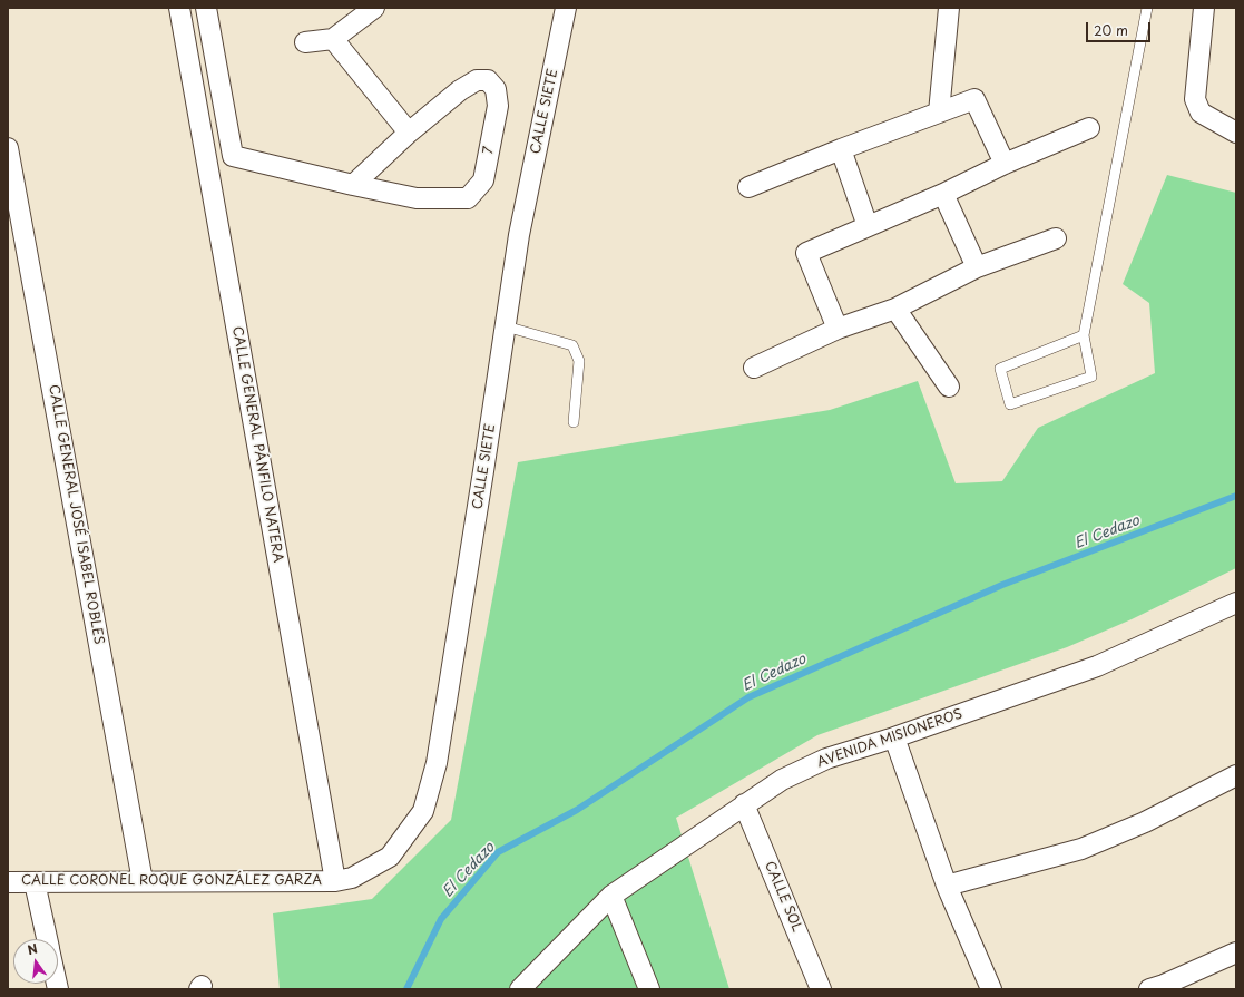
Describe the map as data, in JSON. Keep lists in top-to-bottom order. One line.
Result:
{"streets":{"street":["CALLE SIETE","7","CALLE GENERAL PÁNFILO NATERA","CALLE GENERAL JOSÉ ISABEL ROBLES","AVENIDA MISIONEROS","CALLE CORONEL ROQUE GONZÁLEZ GARZA","CALLE SOL"]},"crossings":[["CALLE SIETE","CALLE GENERAL PÁNFILO NATERA"],["CALLE SIETE","CALLE CORONEL ROQUE GONZÁLEZ GARZA"],["CALLE GENERAL PÁNFILO NATERA","CALLE CORONEL ROQUE GONZÁLEZ GARZA"],["CALLE GENERAL JOSÉ ISABEL ROBLES","CALLE CORONEL ROQUE GONZÁLEZ GARZA"],["AVENIDA MISIONEROS","CALLE SOL"]],"water":["El Cedazo"],"scale_bar":"20 m","north":"top"}
